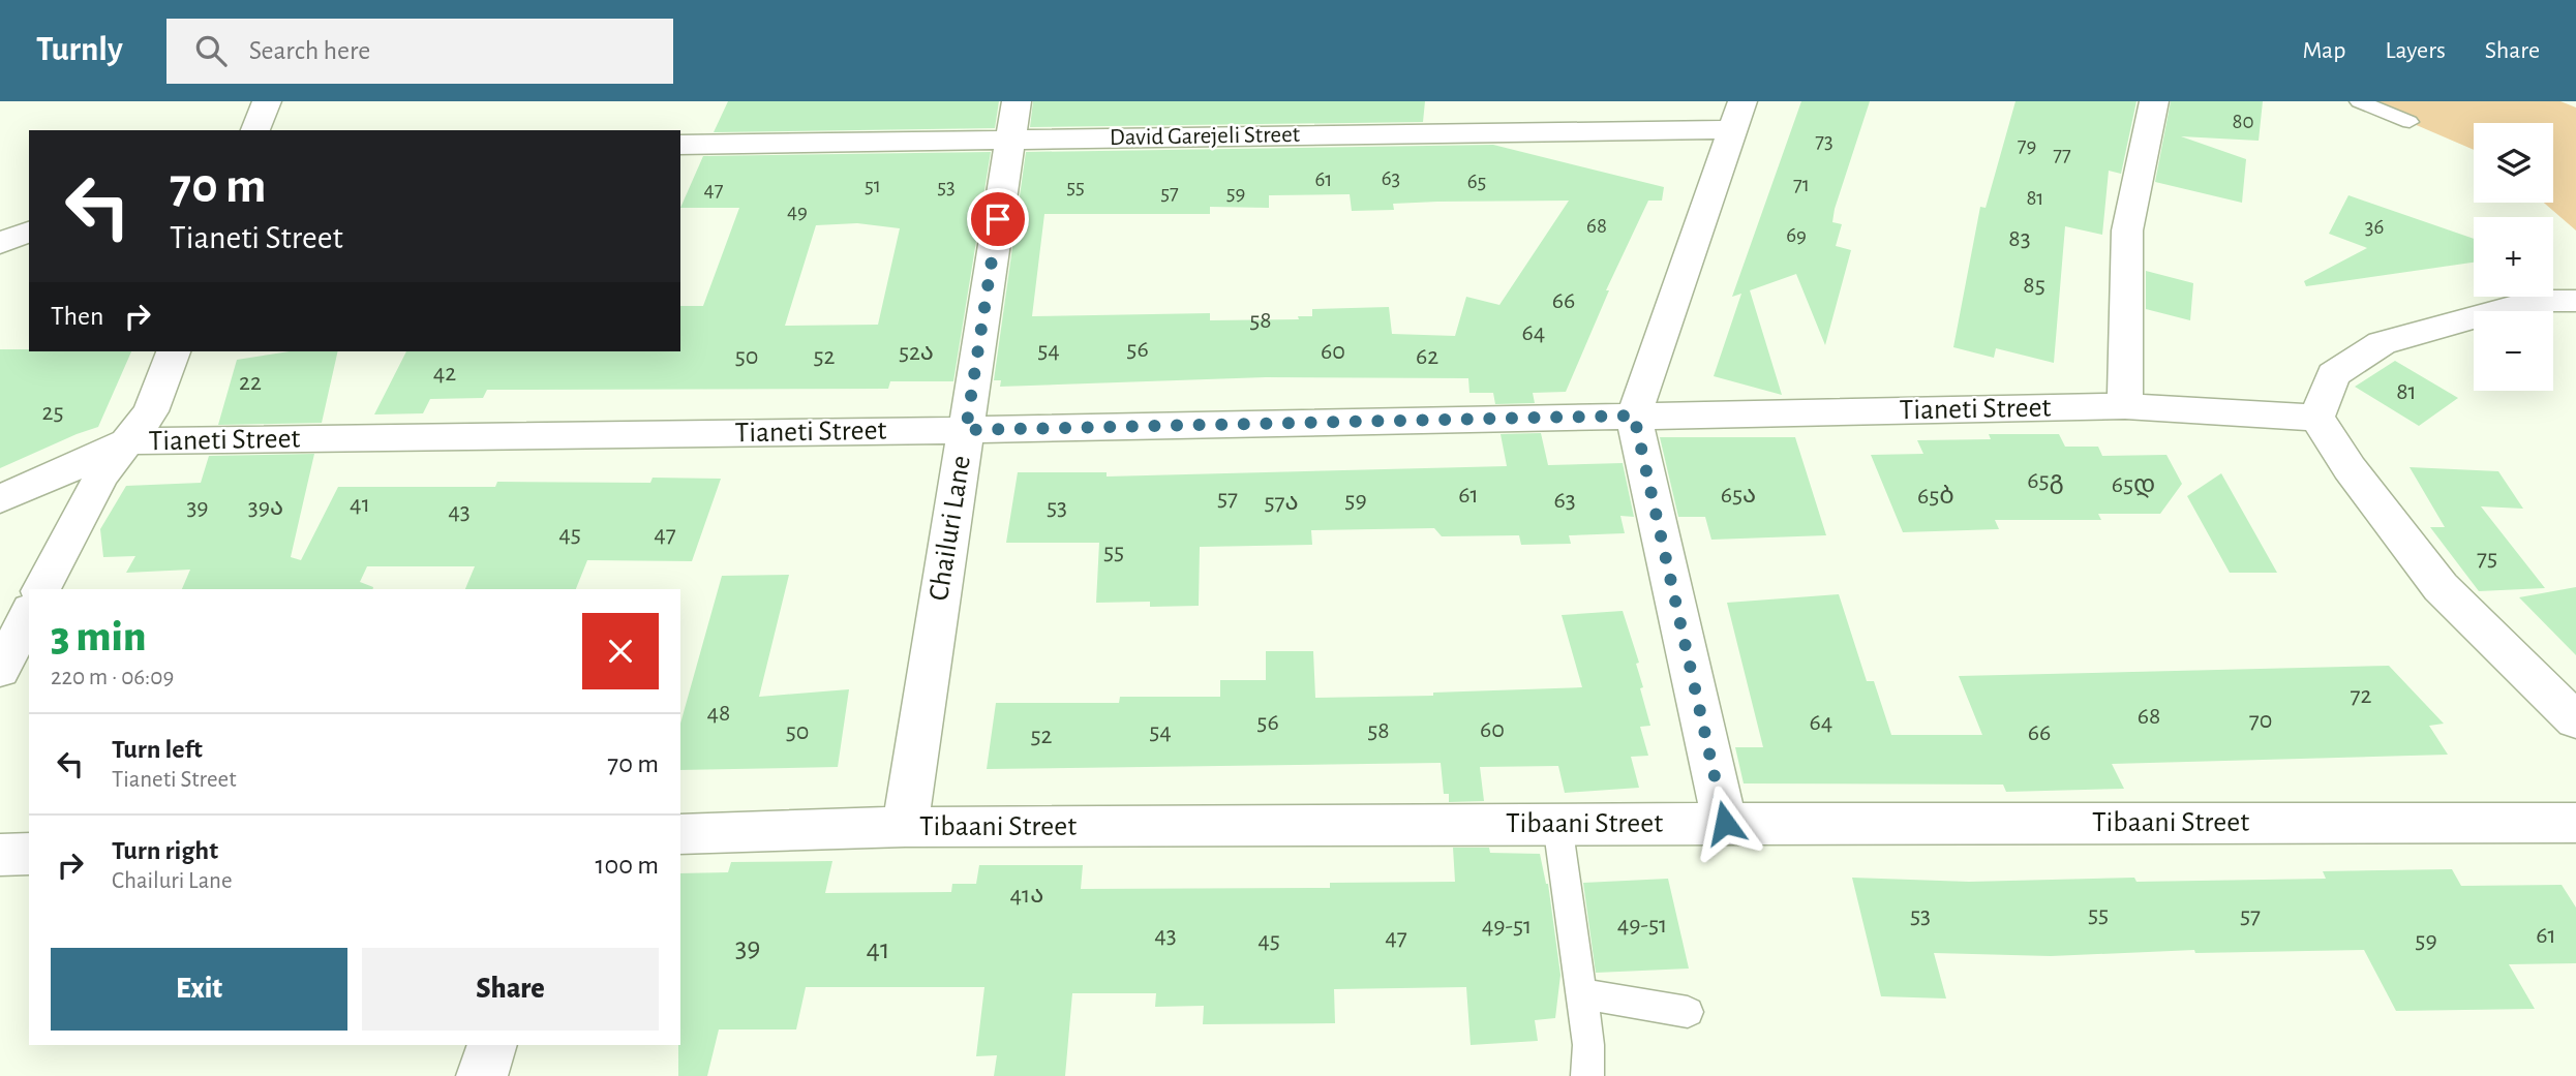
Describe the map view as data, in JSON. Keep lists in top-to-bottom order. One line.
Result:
{"streets":{"street":["David Garejeli Street","Tianeti Street","Chailuri Lane","Tibaani Street"]},"crossings":[["David Garejeli Street","Chailuri Lane"],["Tianeti Street","Chailuri Lane"],["Chailuri Lane","Tibaani Street"]],"house_numbers":["80","73","79","77","63","61","65","71","51","53","55","47","57","59","81","49","68","36","69","83","85","66","58","64","56","54","60","52ა","50","52","62","42","22","81","25","65გ","65დ","61","65ა","65ბ","57","59","63","57ა","41","39","39ა","53","43","45","47","55","75","72","48","68","70","56","64","60","58","50","54","66","52","41ა","55","53","57","49-51","49-51","43","61","47","45","59","39","41"],"page":{"header":"Turnly","search":"Search here","nav":["Map","Layers","Share"],"map_buttons":["+","−"],"turn":["70 m","Tianeti Street"],"then":"Then","heading":["3 min","220 m · 06:09"],"list":[{"name":"Turn left","note":"Tianeti Street","value":"70 m"},{"name":"Turn right","note":"Chailuri Lane","value":"100 m"}],"buttons":["Exit","Share"]}}
